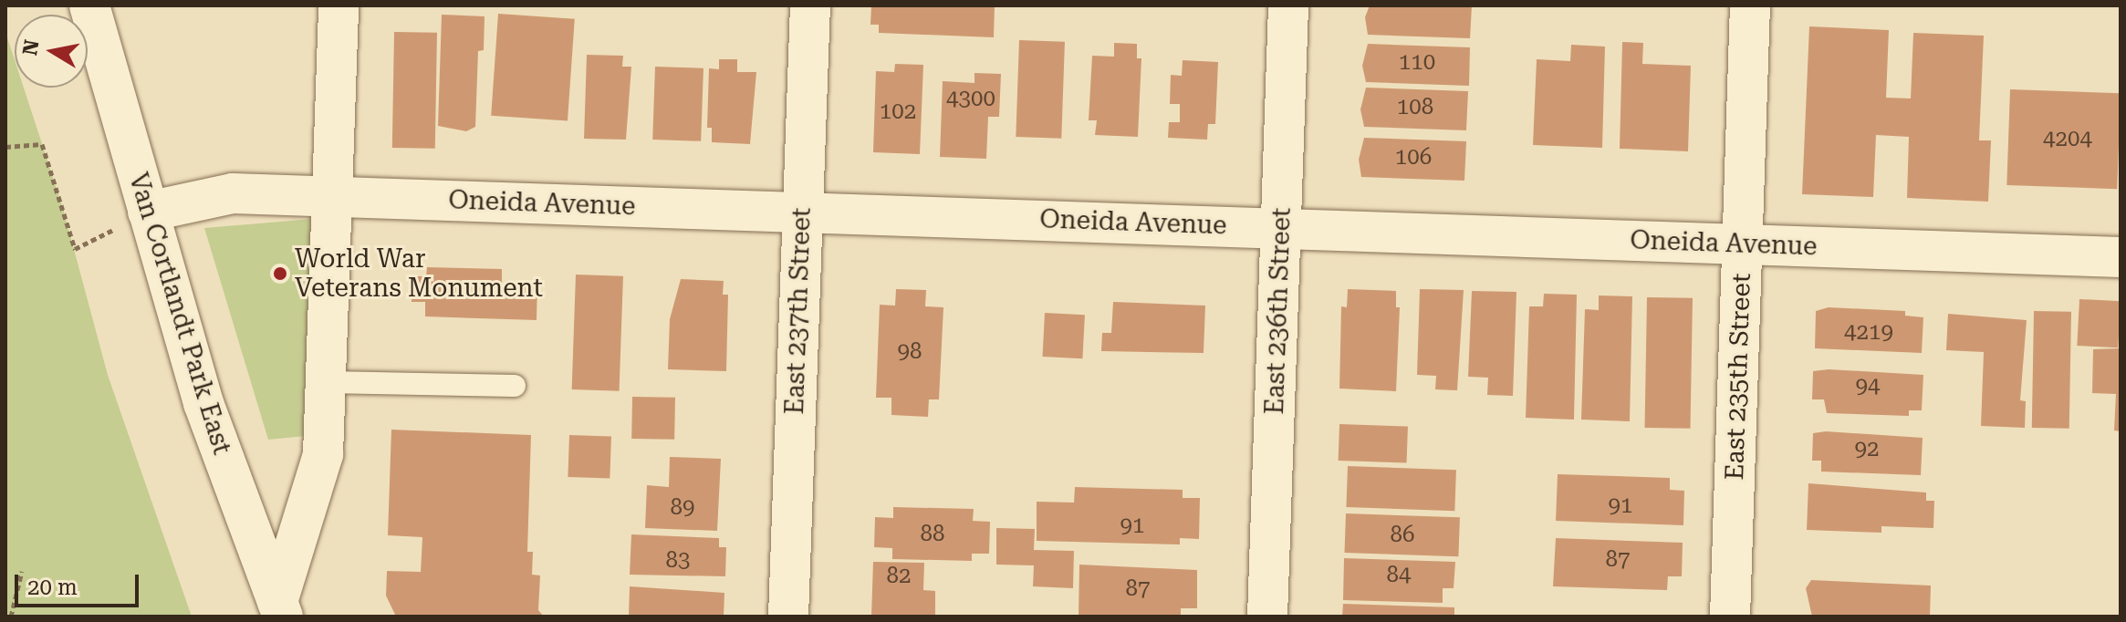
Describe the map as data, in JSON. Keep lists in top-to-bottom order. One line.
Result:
{"streets":{"street":["Oneida Avenue","East 237th Street","East 236th Street","Van Cortlandt Park East","East 235th Street"]},"crossings":[["Oneida Avenue","East 237th Street"],["Oneida Avenue","East 236th Street"],["Oneida Avenue","Van Cortlandt Park East"],["Oneida Avenue","East 235th Street"]],"places":["World War Veterans Monument"],"house_numbers":["110","4300","108","102","4204","106","4219","98","94","92","91","89","91","88","86","87","83","84","82","87"],"scale_bar":"20 m","north":"left"}
